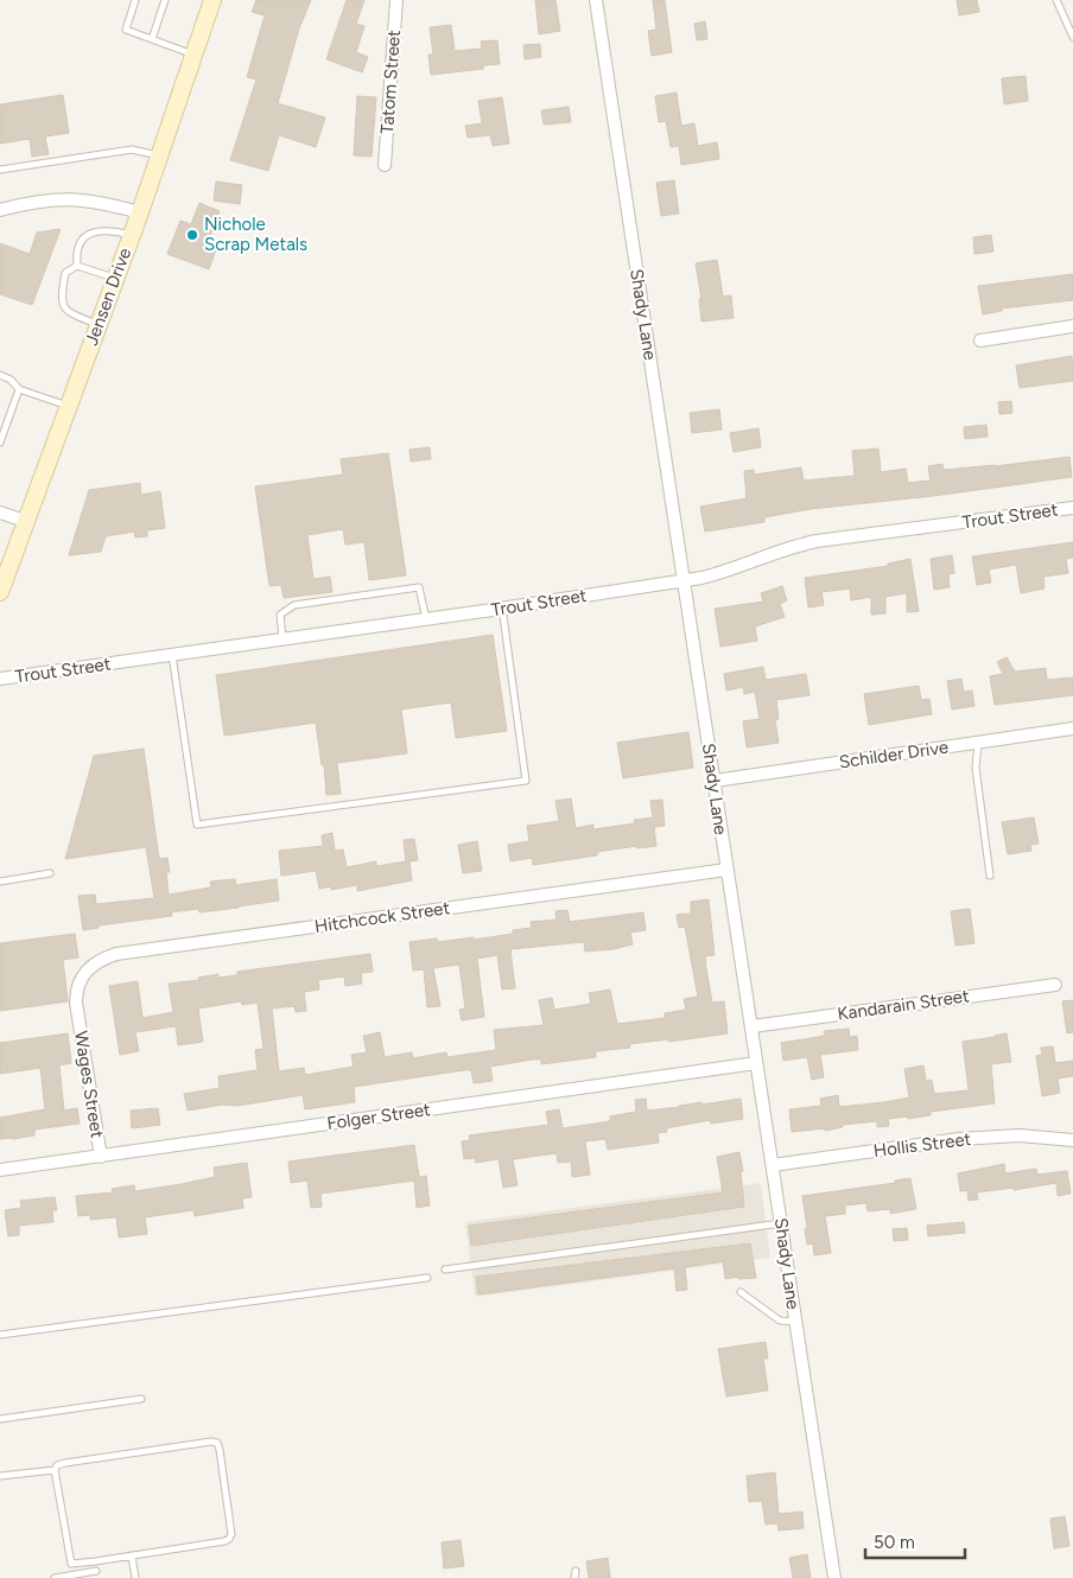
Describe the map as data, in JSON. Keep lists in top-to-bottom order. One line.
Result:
{"streets":{"main road":["Jensen Drive"],"street":["Tatom Street","Shady Lane","Trout Street","Schilder Drive","Hitchcock Street","Kandarain Street","Wages Street","Folger Street","Hollis Street"]},"crossings":[["Shady Lane","Trout Street"],["Shady Lane","Schilder Drive"],["Shady Lane","Hitchcock Street"],["Shady Lane","Kandarain Street"],["Shady Lane","Folger Street"],["Shady Lane","Hollis Street"],["Hitchcock Street","Wages Street"],["Wages Street","Folger Street"]],"places":["Nichole Scrap Metals"],"scale_bar":"50 m"}
